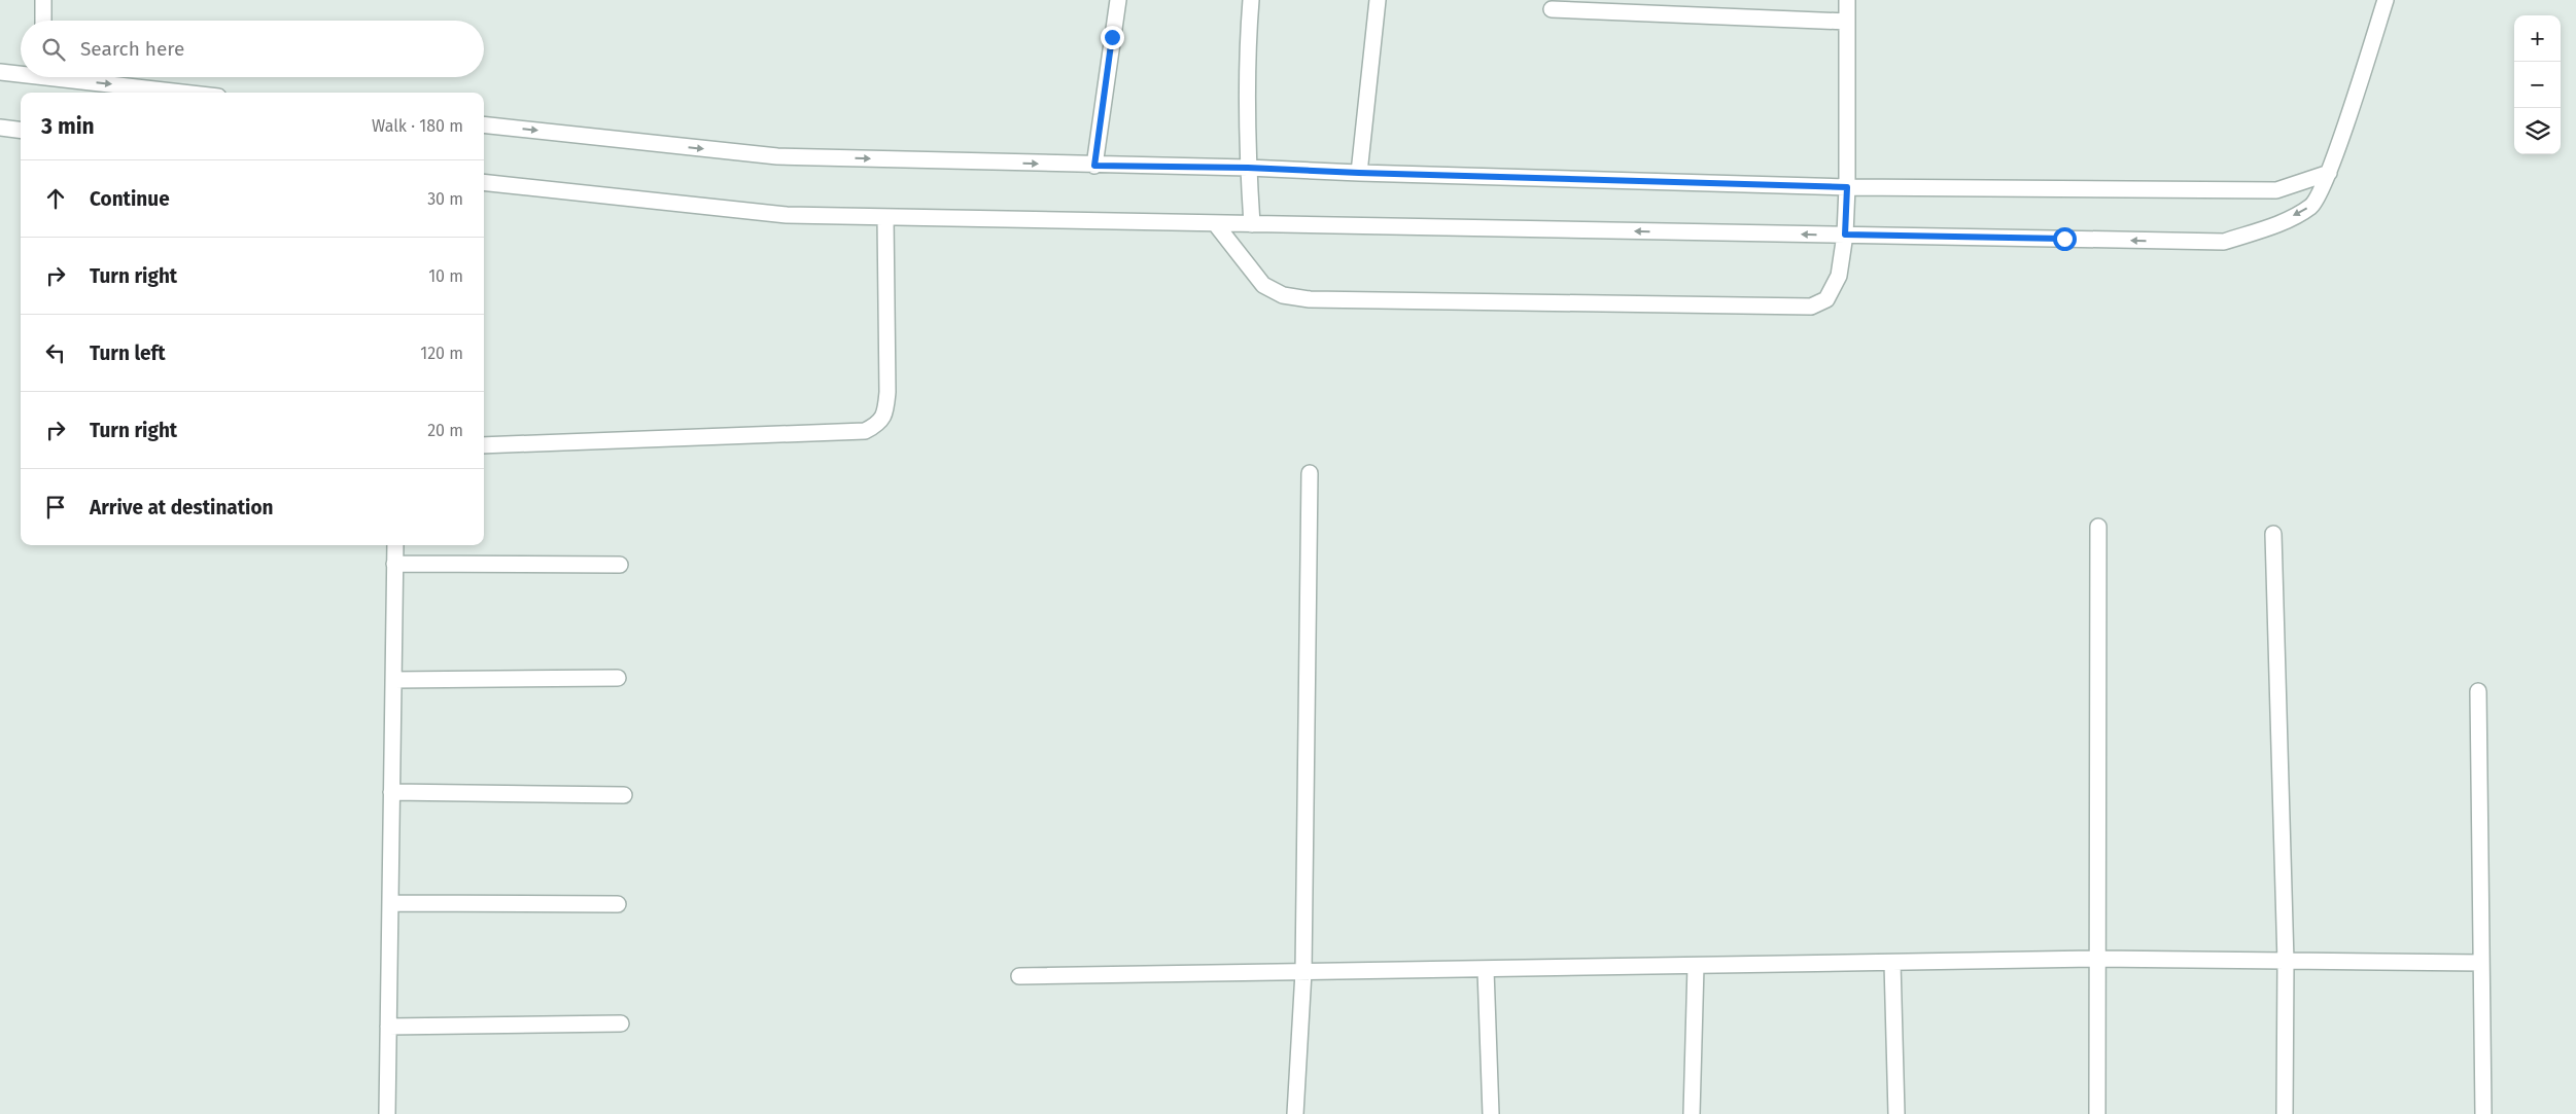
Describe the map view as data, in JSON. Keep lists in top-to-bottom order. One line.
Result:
{"page":{"map_buttons":["+","−"],"search":"Search here","heading":["3 min","Walk · 180 m"],"list":[["Continue","30 m"],["Turn right","10 m"],["Turn left","120 m"],["Turn right","20 m"],"Arrive at destination"]}}
